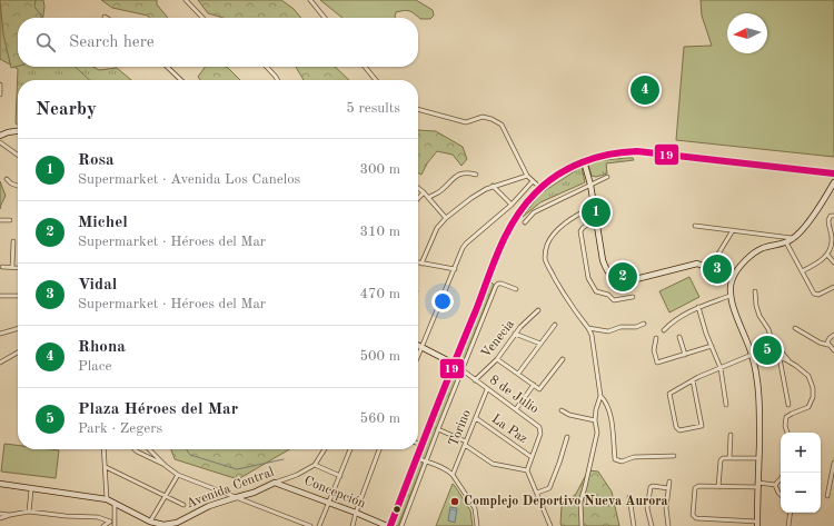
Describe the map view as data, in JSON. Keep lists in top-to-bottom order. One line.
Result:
{"streets":{"street":["Venecia","8 de Julio","Torino","La Paz","Avenida Central","Concepción"]},"crossings":[["Venecia","8 de Julio"],["8 de Julio","Torino"],["8 de Julio","La Paz"],["Torino","La Paz"],["Avenida Central","Concepción"]],"places":["Complejo Deportivo Nueva Aurora"],"lines":["transit line 19"],"north":"left","page":{"search":"Search here","pins":["4","1","3","2","5"],"heading":["Nearby","5 results"],"list":[{"mark":"1","name":"Rosa","note":"Supermarket · Avenida Los Canelos","value":"300 m"},{"mark":"2","name":"Michel","note":"Supermarket · Héroes del Mar","value":"310 m"},{"mark":"3","name":"Vidal","note":"Supermarket · Héroes del Mar","value":"470 m"},{"mark":"4","name":"Rhona","note":"Place","value":"500 m"},{"mark":"5","name":"Plaza Héroes del Mar","note":"Park · Zegers","value":"560 m"}],"map_buttons":["+","−"]}}
